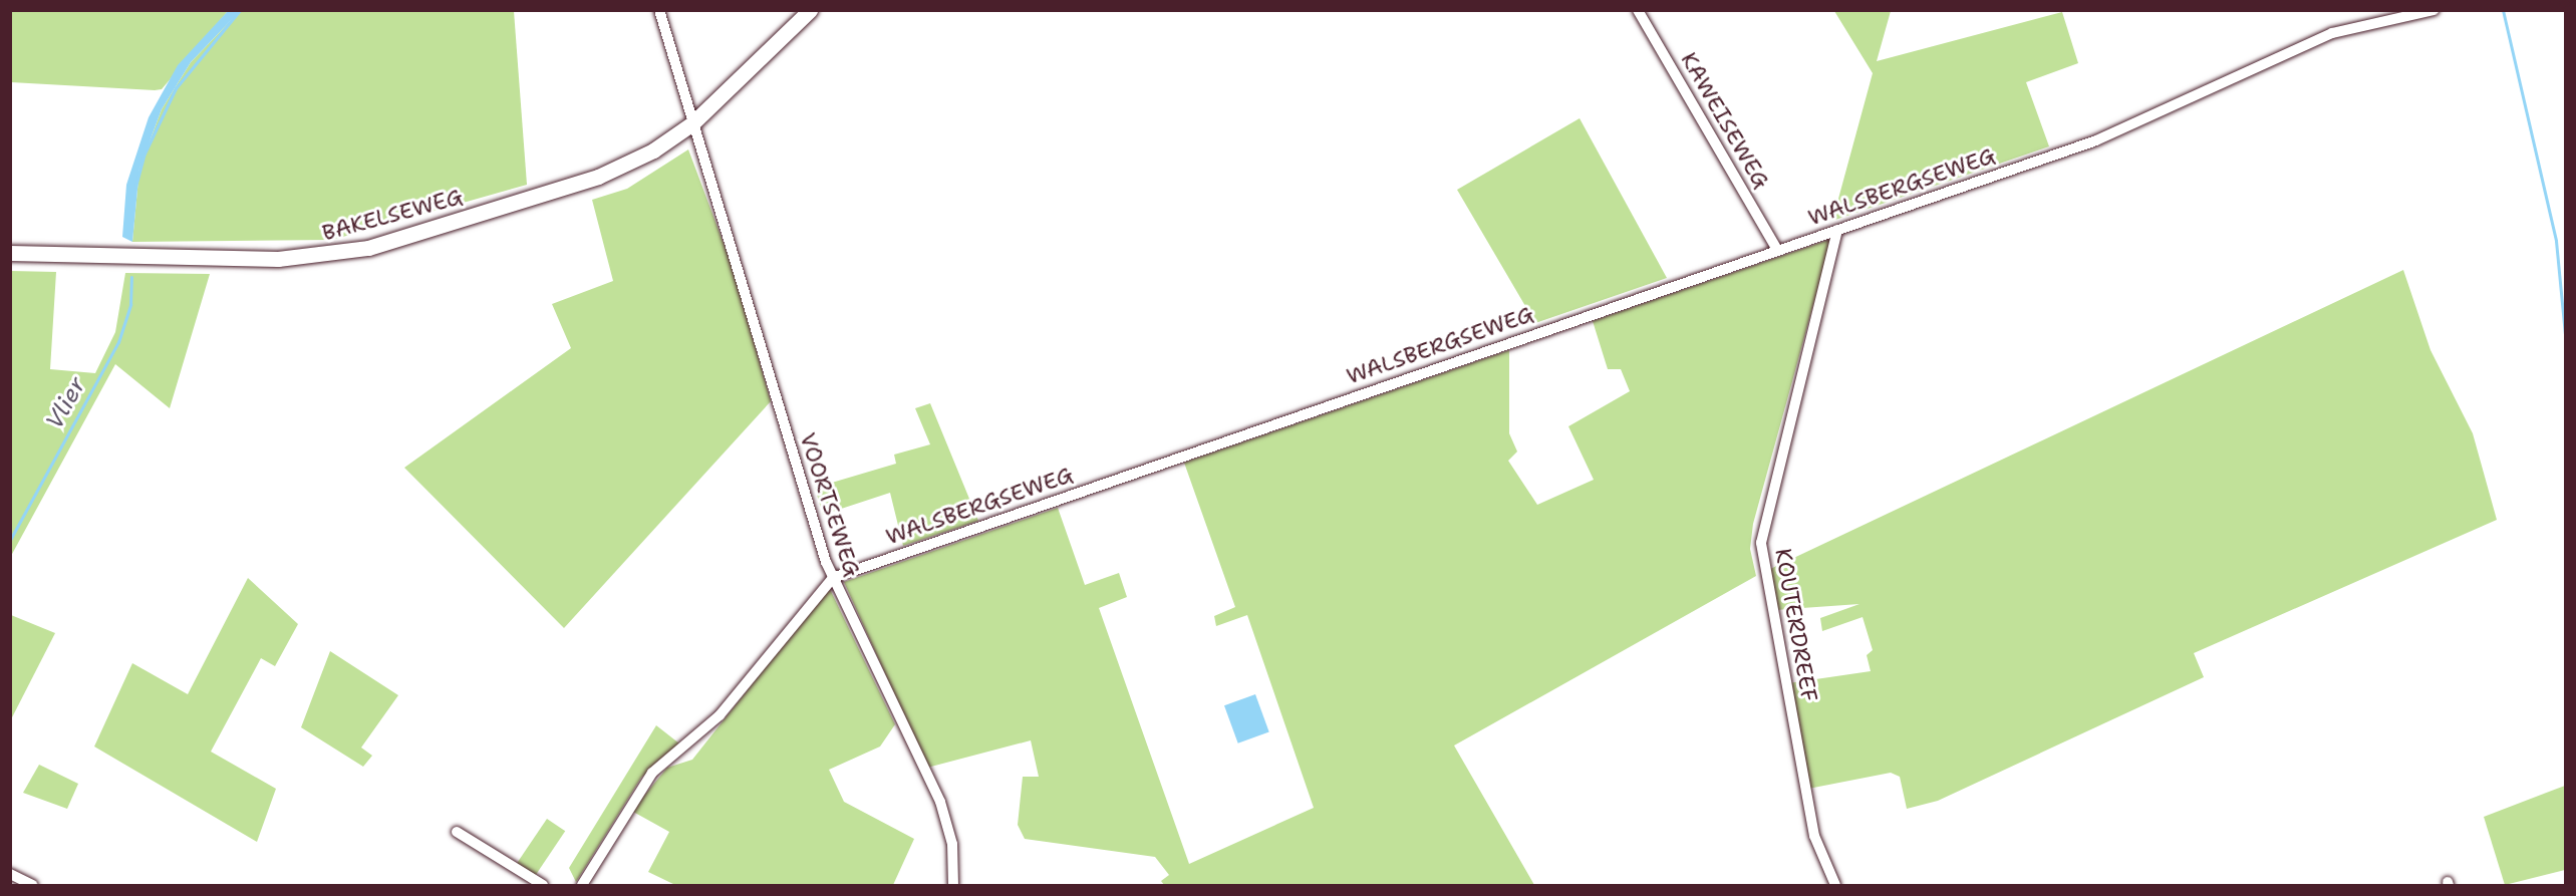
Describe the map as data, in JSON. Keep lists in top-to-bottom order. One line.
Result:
{"streets":{"main road":["BAKELSEWEG"],"street":["KAWEISEWEG","WALSBERGSEWEG","VOORTSEWEG","KOUTERDREEF"]},"crossings":[["KAWEISEWEG","WALSBERGSEWEG"],["WALSBERGSEWEG","VOORTSEWEG"],["WALSBERGSEWEG","KOUTERDREEF"],["BAKELSEWEG","VOORTSEWEG"]],"water":["Vlier"]}
